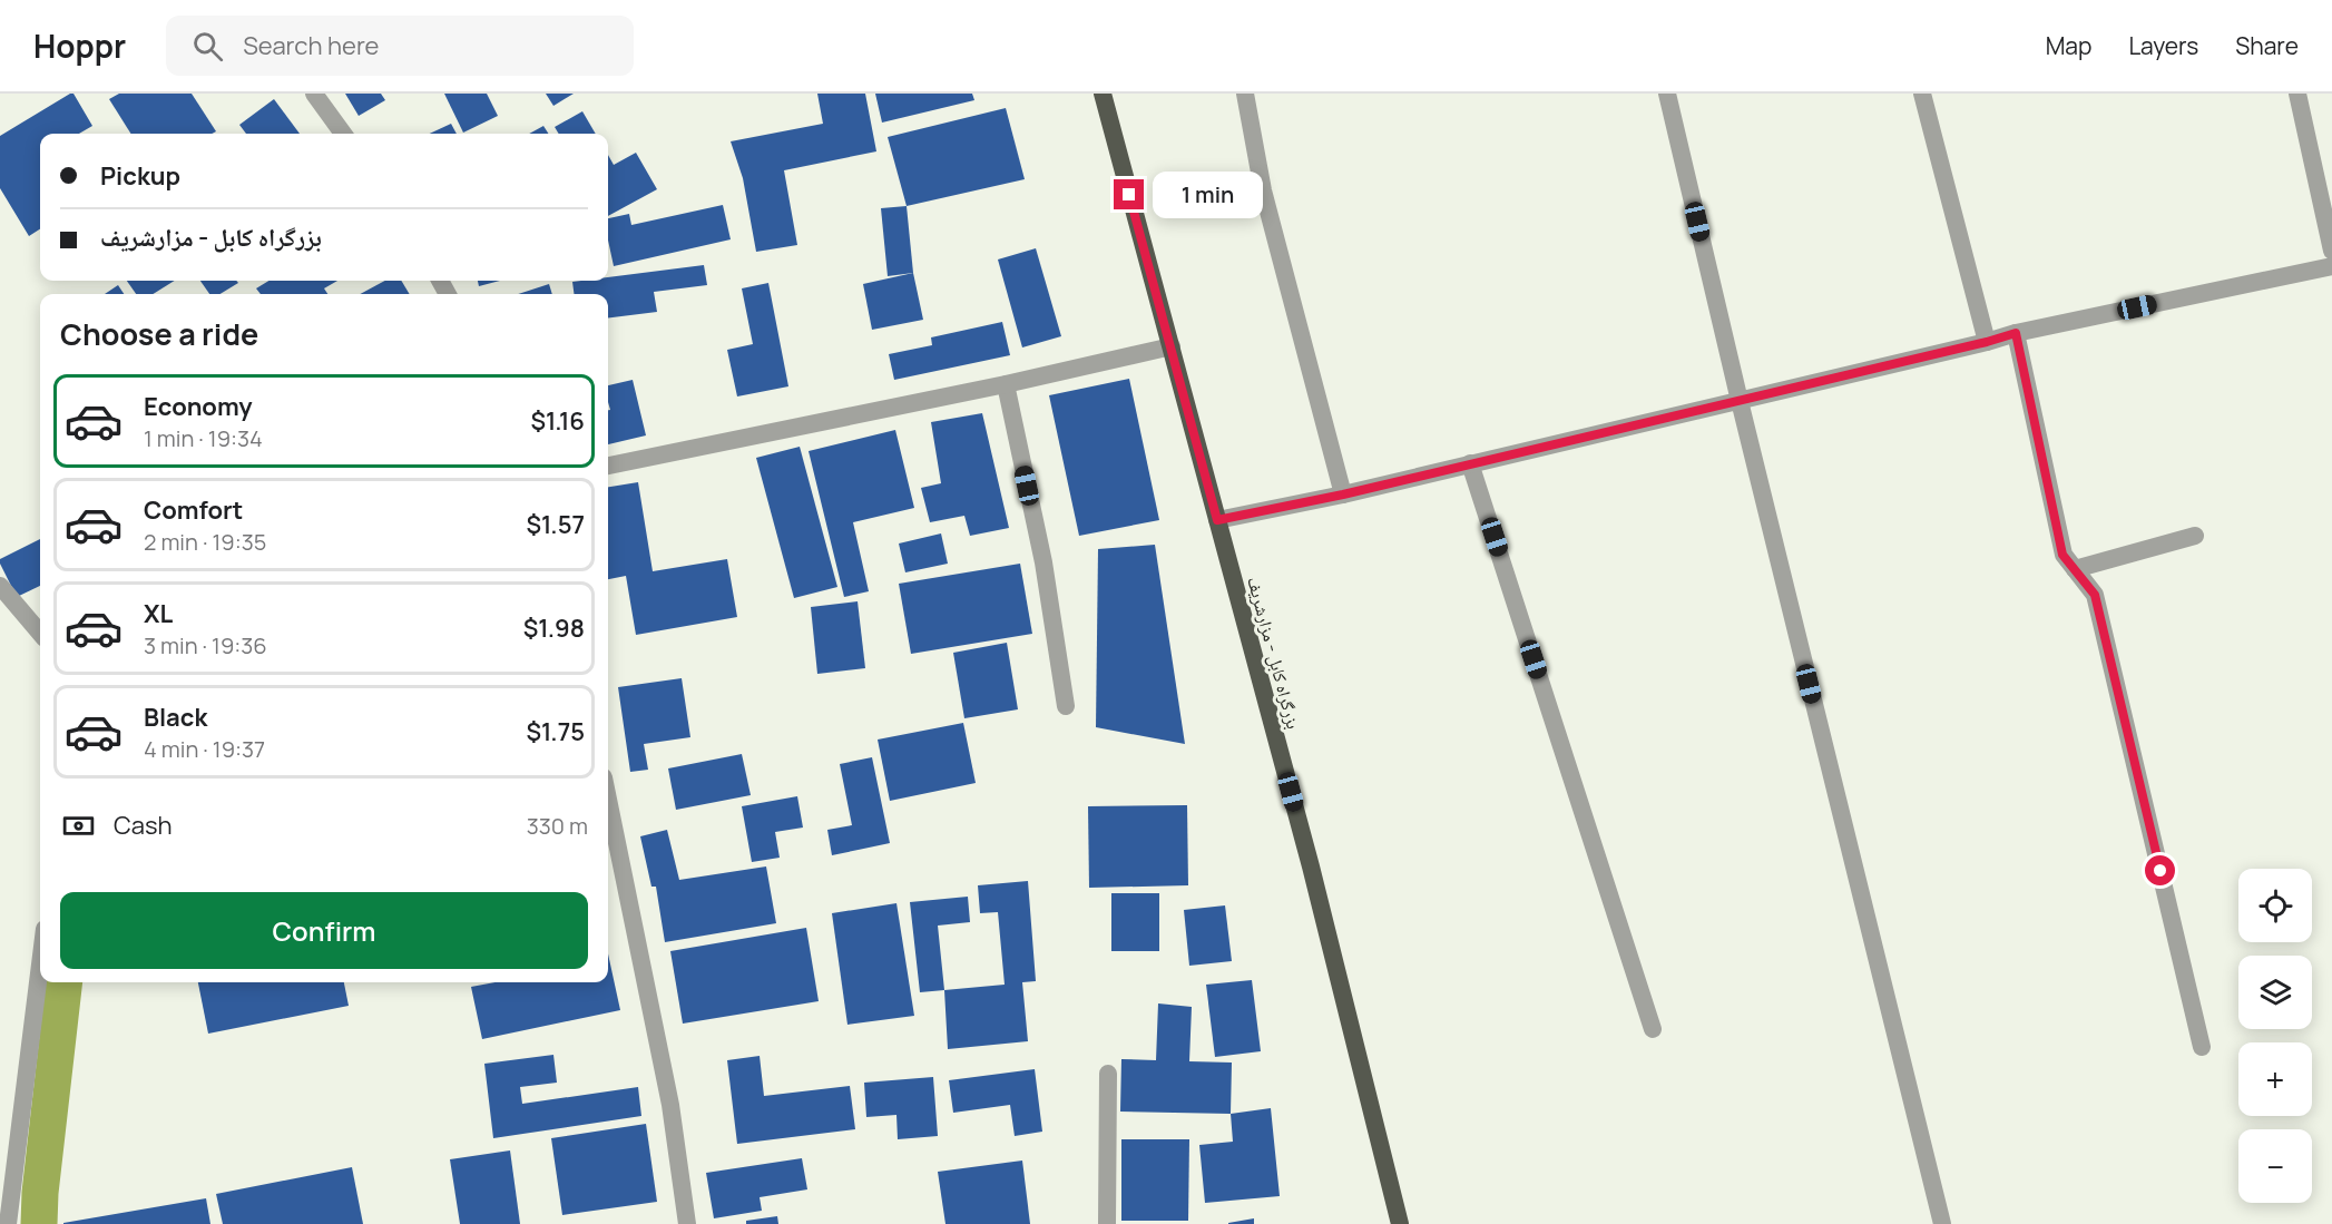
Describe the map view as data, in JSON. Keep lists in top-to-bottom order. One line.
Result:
{"streets":{"highway":["بزرگراه کابل - مزارشریف"]},"page":{"header":"Hoppr","search":"Search here","nav":["Map","Layers","Share"],"banner":["Pickup","بزرگراه کابل - مزارشریف"],"bubble":"1 min","heading":"Choose a ride","list":[{"name":"Economy","note":"1 min · 19:34","value":"$1.16"},{"name":"Comfort","note":"2 min · 19:35","value":"$1.57"},{"name":"XL","note":"3 min · 19:36","value":"$1.98"},{"name":"Black","note":"4 min · 19:37","value":"$1.75"}],"pay":["Cash","330 m"],"map_buttons":["+","−"],"buttons":"Confirm"}}
